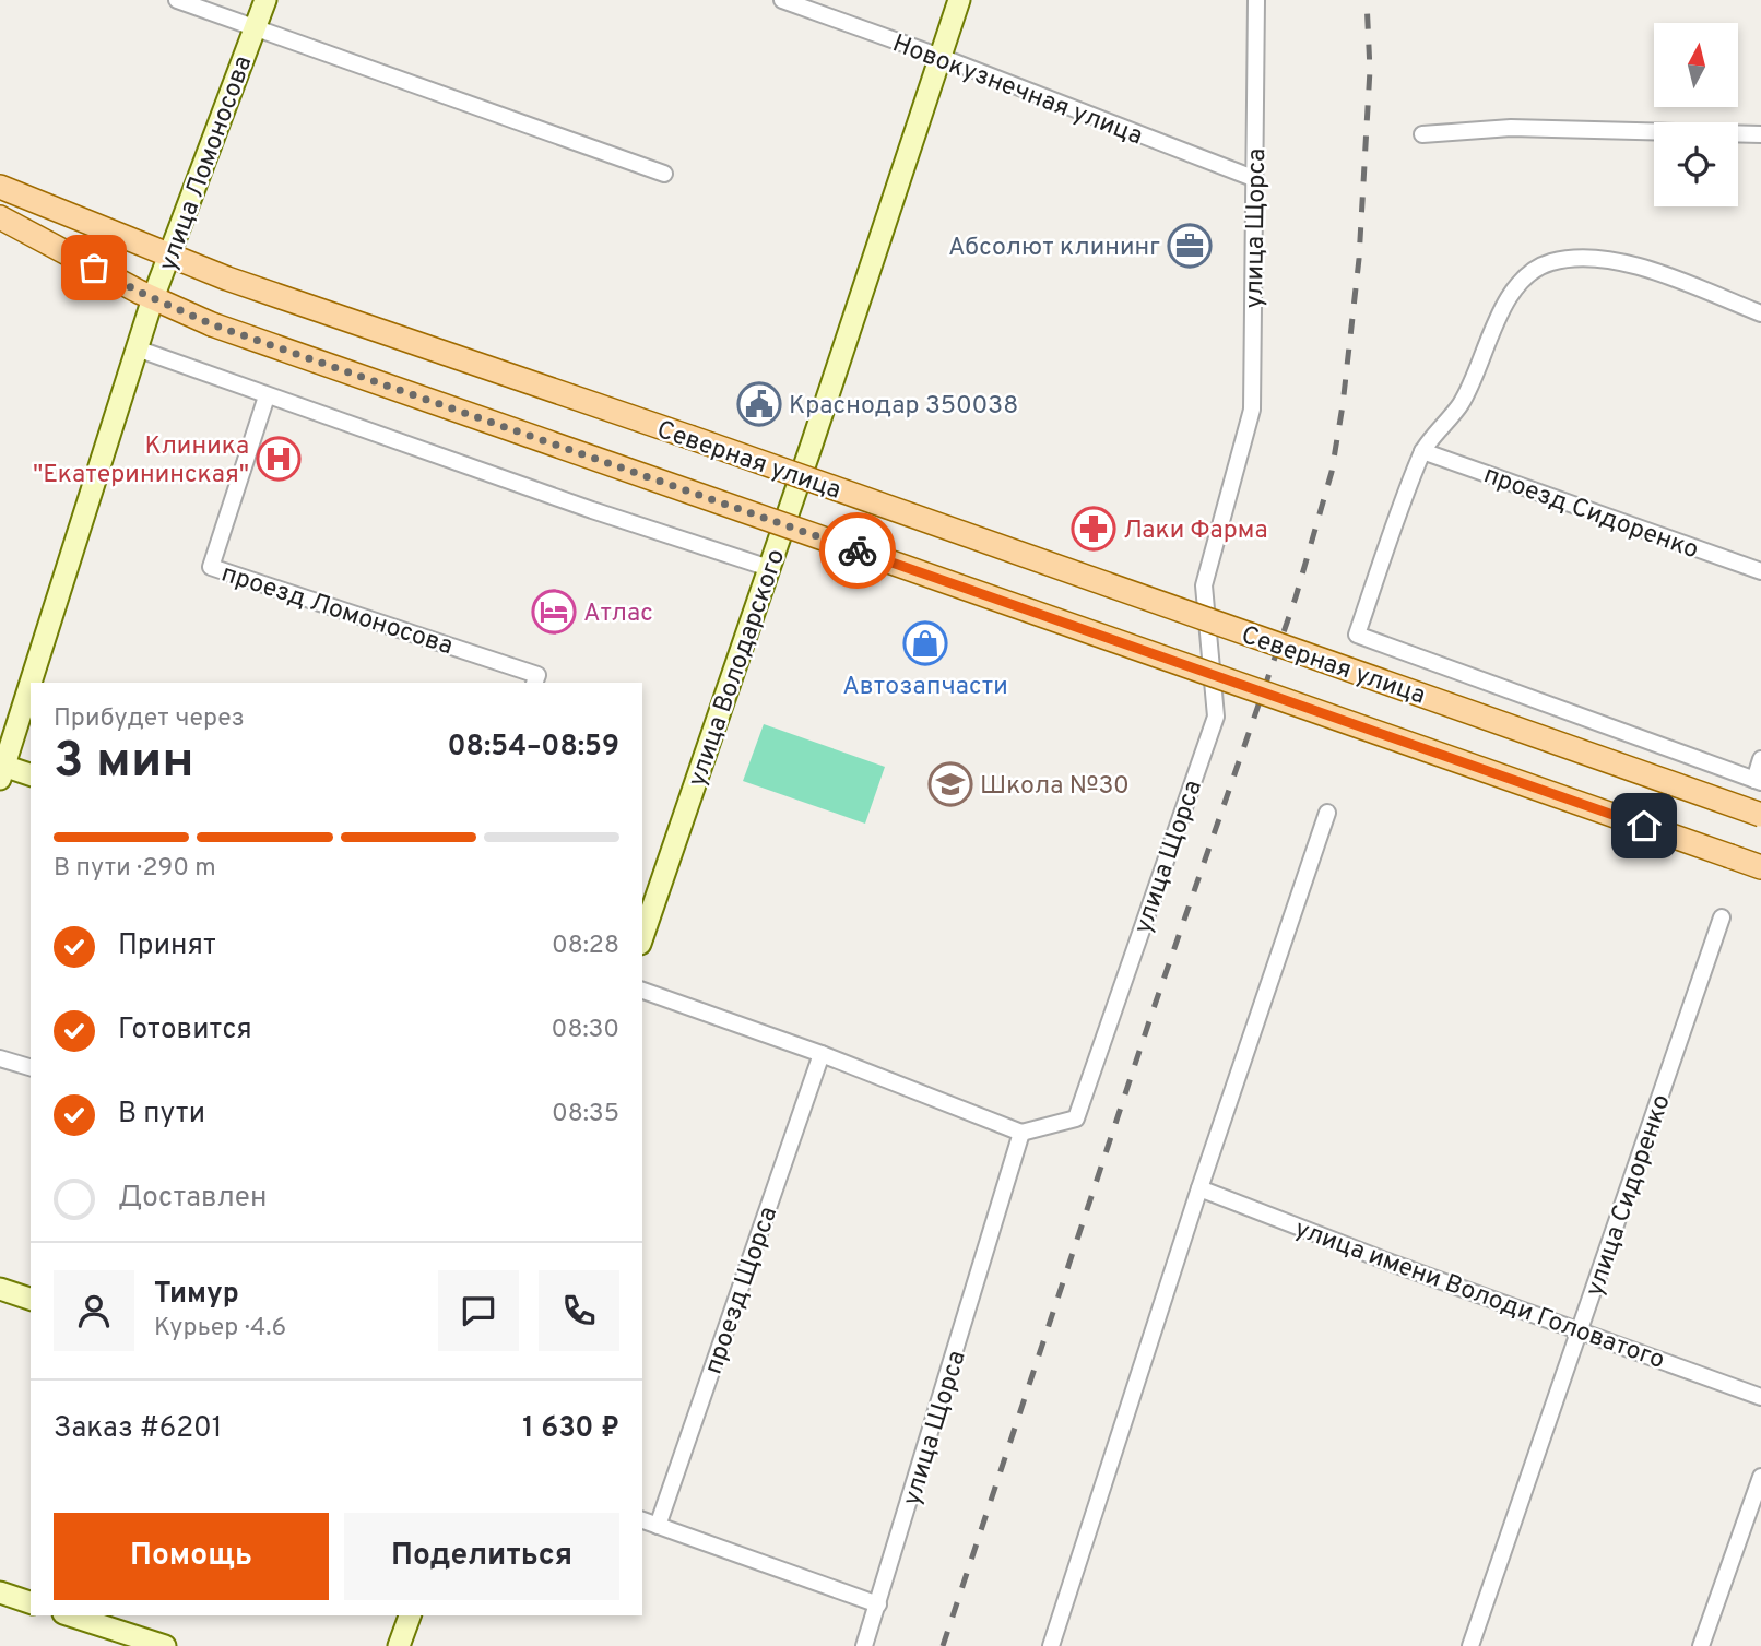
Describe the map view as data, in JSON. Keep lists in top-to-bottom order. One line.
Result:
{"streets":{"main road":["Северная улица"],"street":["Новокузнечная улица","улица Ломоносова","улица Щорса","проезд Сидоренко","проезд Ломоносова","улица Володарского","улица Сидоренко","проезд Щорса","улица имени Володи Головатого"]},"crossings":[["Новокузнечная улица","улица Щорса"],["Новокузнечная улица","улица Володарского"],["улица Ломоносова","Северная улица"],["улица Сидоренко","улица имени Володи Головатого"]],"places":{"office":["Абсолют клининг"],"public building":["Краснодар 350038"],"hospital":["Клиника \"Екатерининская\""],"pharmacy":["Лаки Фарма"],"hotel":["Атлас"],"shop":["Автозапчасти"],"school or university":["Школа №30"]},"north":"top","page":{"heading":["3 мин","Прибудет через","08:54–08:59"],"panel":["Тимур","Курьер · 4.6","Заказ #6201","1 630 ₽"],"bar":"В пути · 290 m","list":[["Принят","08:28"],["Готовится","08:30"],["В пути","08:35"],"Доставлен"],"buttons":["Помощь","Поделиться"]}}
